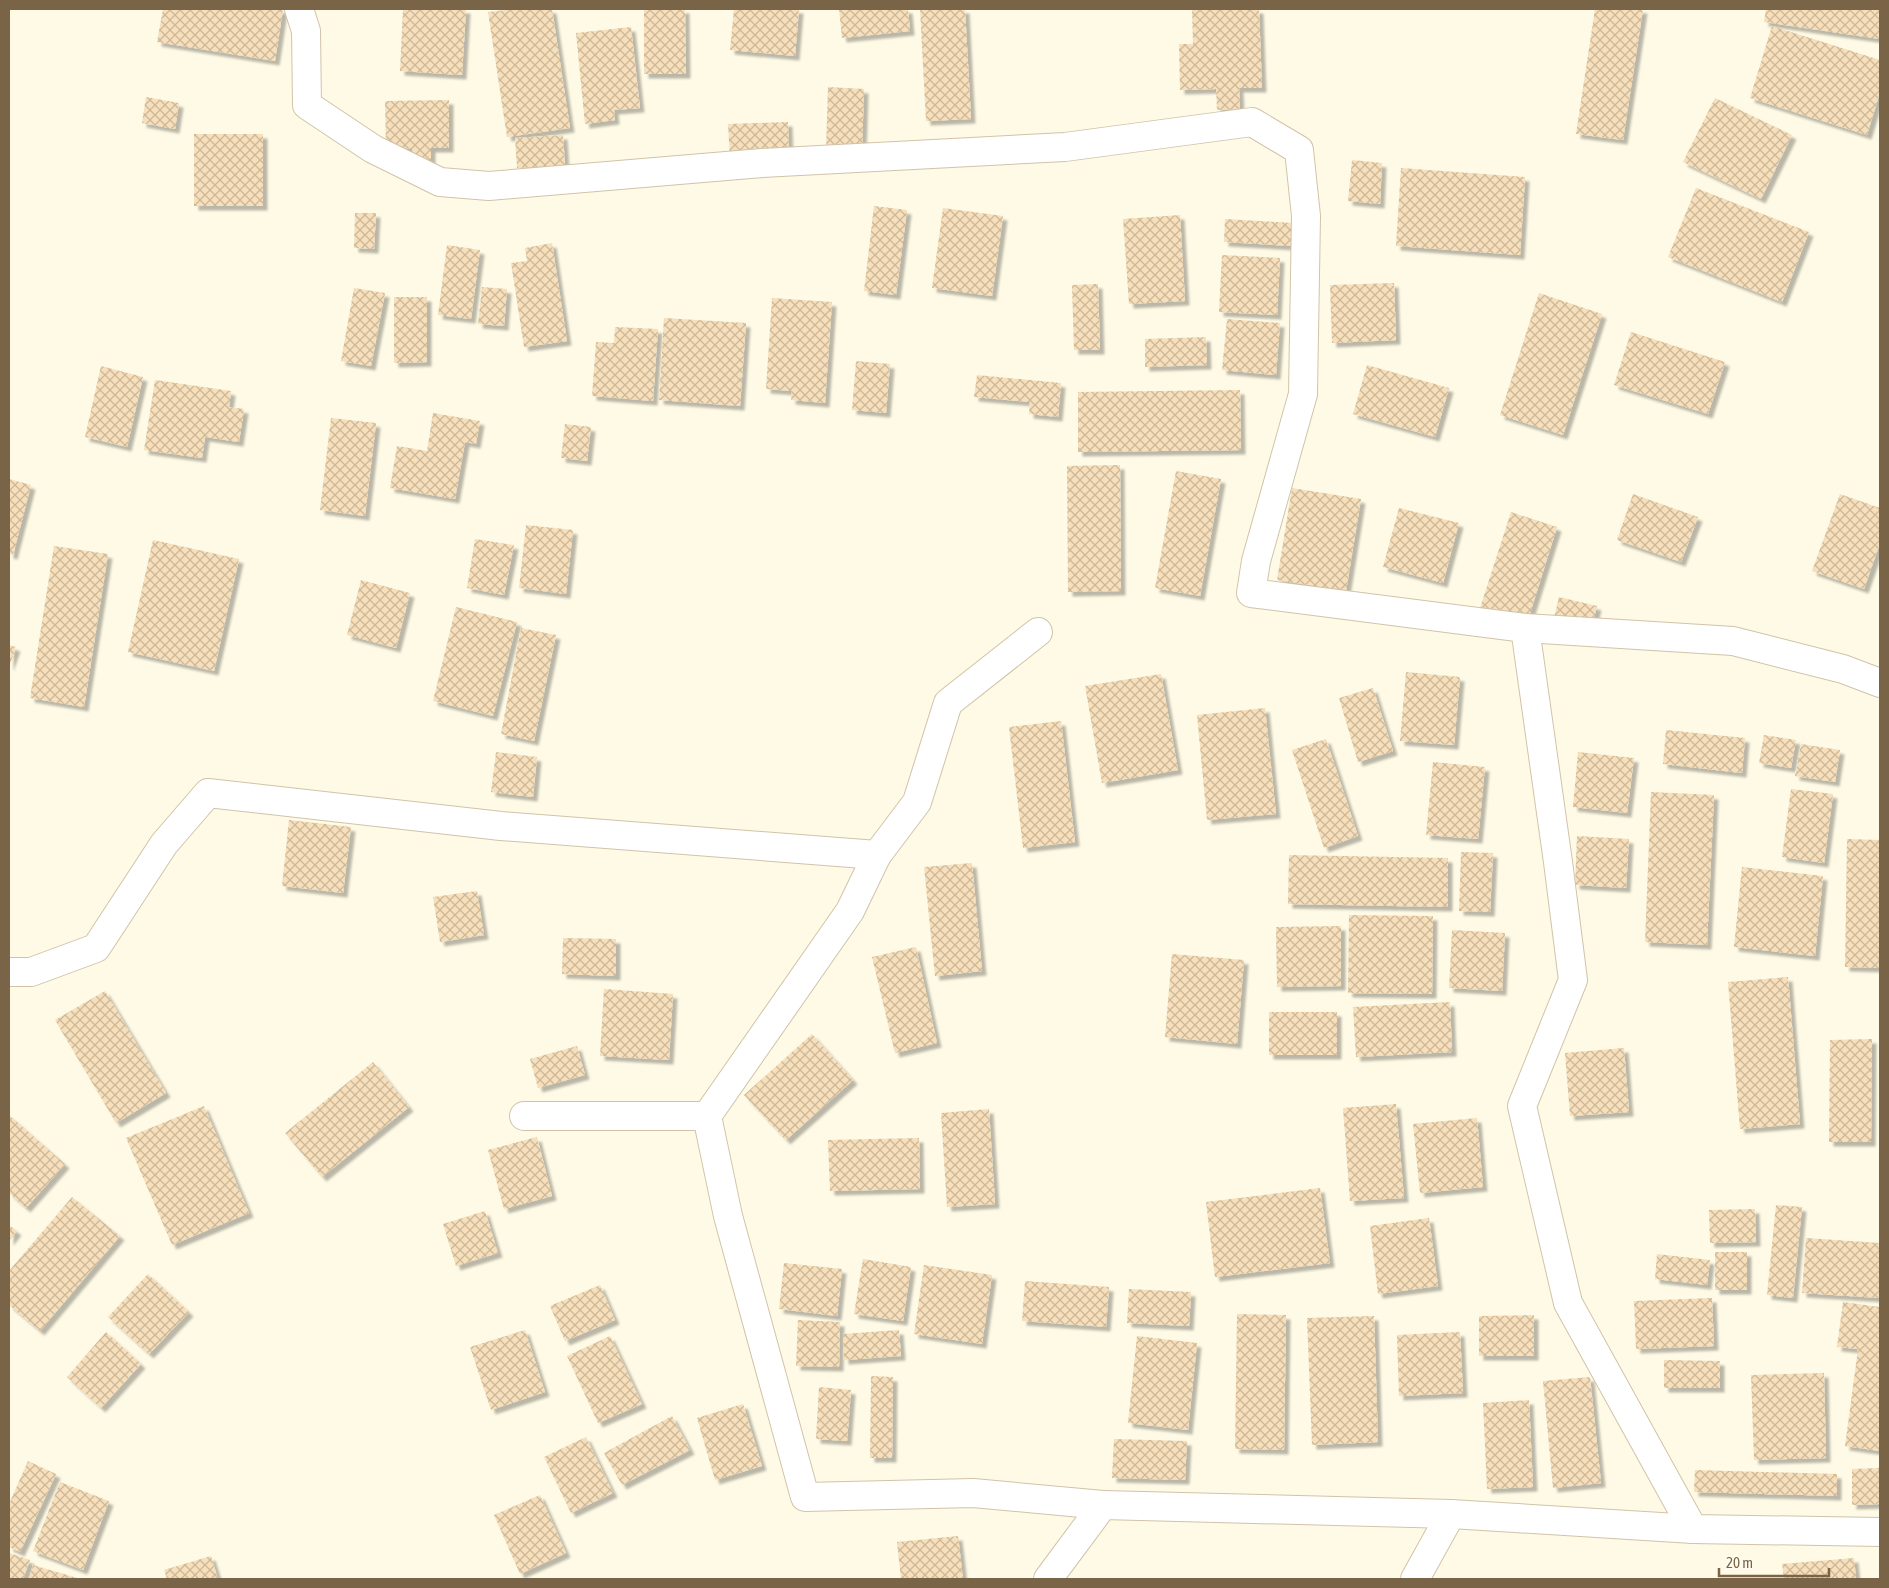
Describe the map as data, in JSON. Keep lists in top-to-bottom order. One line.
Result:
{"scale_bar":"20 m"}
